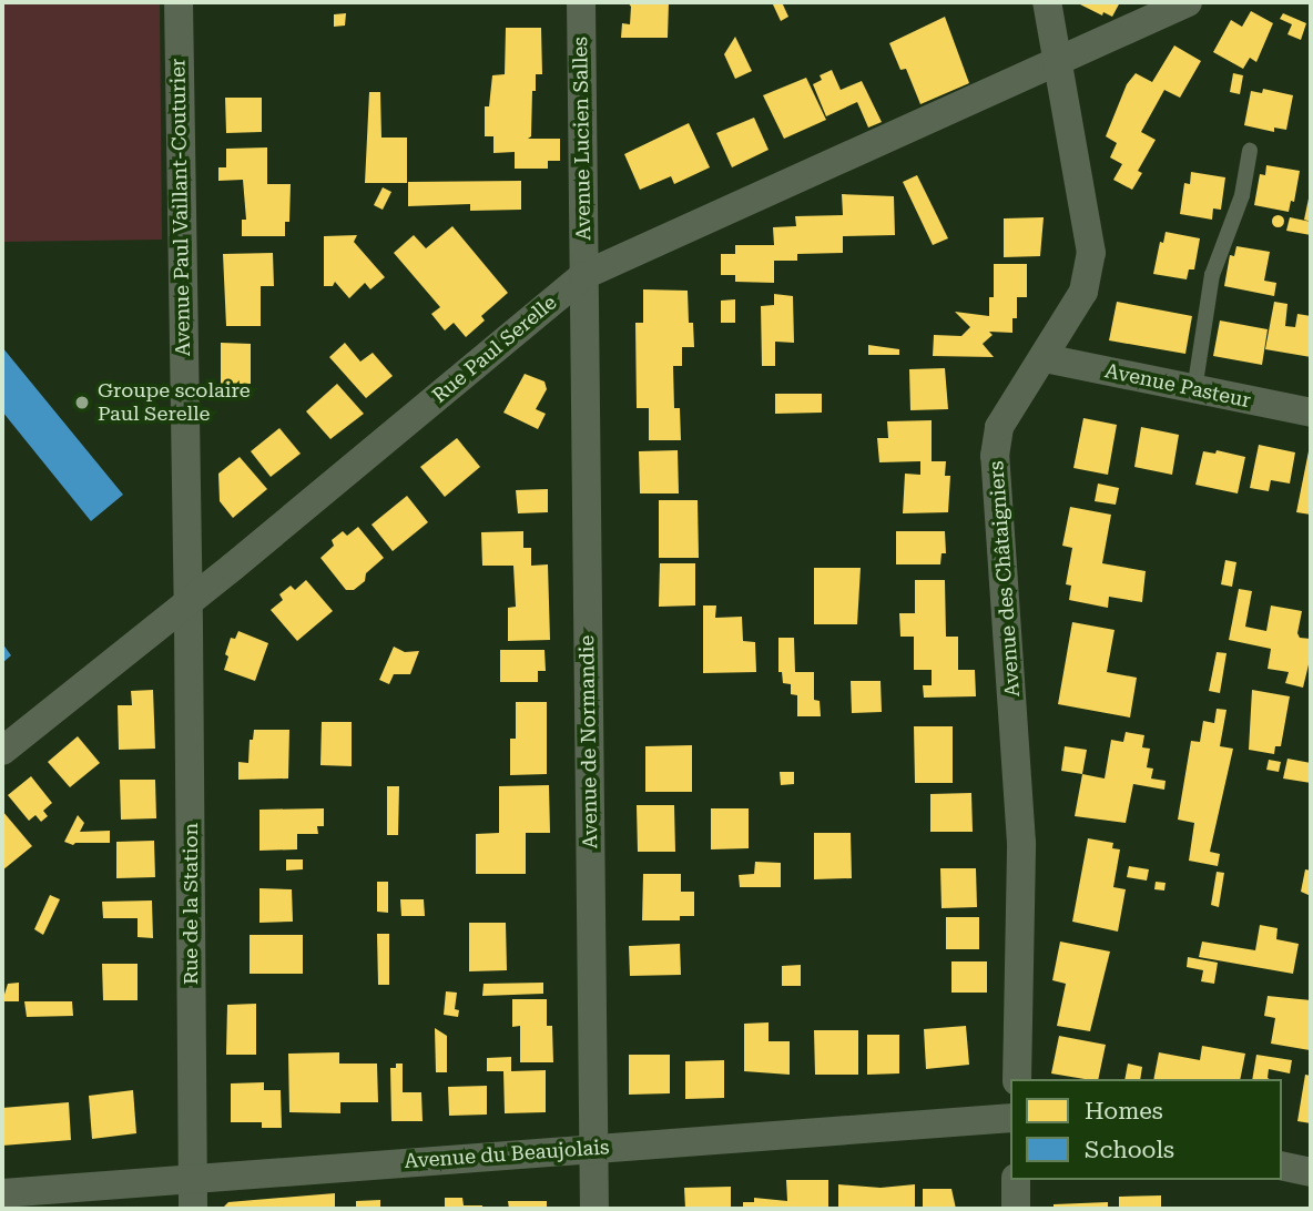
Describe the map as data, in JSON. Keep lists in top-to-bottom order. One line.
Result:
{"streets":{"street":["Avenue Lucien Salles","Avenue Paul Vaillant-Couturier","Rue Paul Serelle","Avenue Pasteur","Avenue des Châtaigniers","Avenue de Normandie","Rue de la Station","Avenue du Beaujolais"]},"crossings":[["Avenue Lucien Salles","Rue Paul Serelle"],["Avenue Lucien Salles","Avenue de Normandie"],["Avenue Paul Vaillant-Couturier","Rue Paul Serelle"],["Avenue Paul Vaillant-Couturier","Rue de la Station"],["Rue Paul Serelle","Avenue des Châtaigniers"],["Rue Paul Serelle","Avenue de Normandie"],["Rue Paul Serelle","Rue de la Station"],["Avenue Pasteur","Avenue des Châtaigniers"],["Avenue de Normandie","Avenue du Beaujolais"],["Rue de la Station","Avenue du Beaujolais"]],"places":["Groupe scolaire Paul Serelle"],"legend":["Homes","Schools"]}
